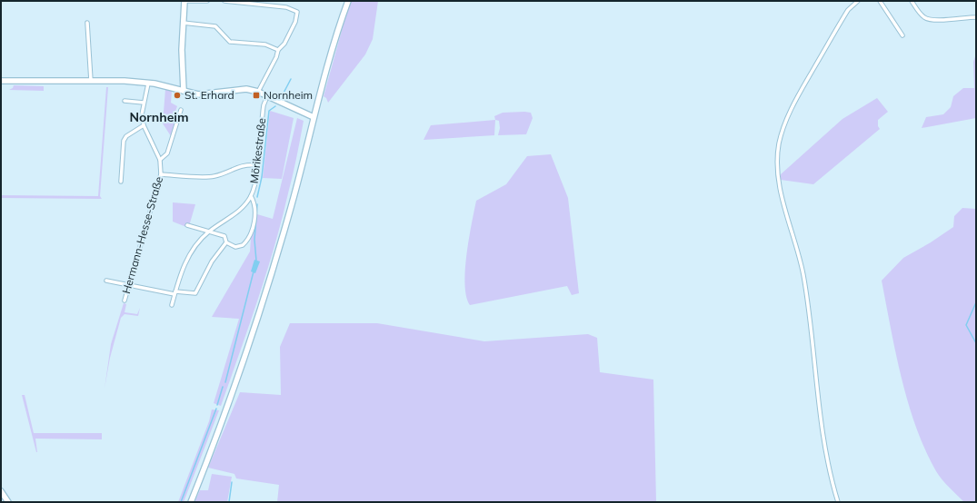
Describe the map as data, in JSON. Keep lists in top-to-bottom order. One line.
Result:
{"streets":{"street":["Mörikestraße","Hermann-Hesse-Straße"]},"districts":["Nornheim"],"places":{"other":["St. Erhard"],"transit":["Nornheim"]}}
